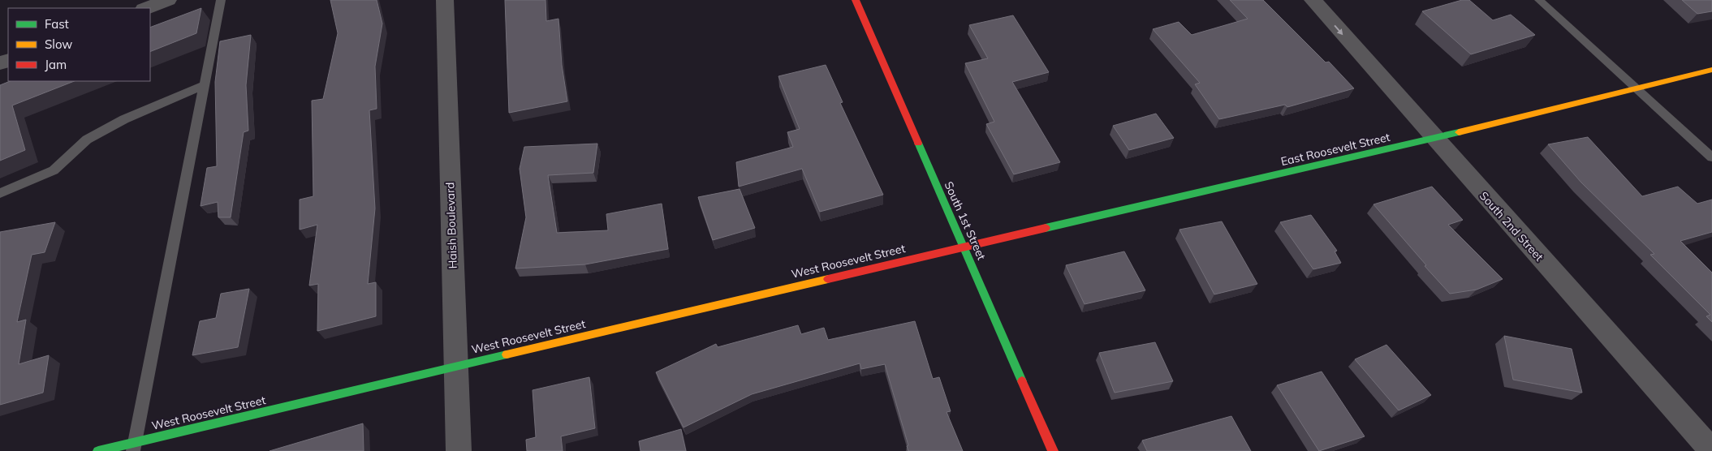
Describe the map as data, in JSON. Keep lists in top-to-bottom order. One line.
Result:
{"streets":{"street":["East Roosevelt Street","South 1st Street","Haish Boulevard","South 2nd Street","West Roosevelt Street"]},"crossings":[["East Roosevelt Street","South 1st Street"],["East Roosevelt Street","South 2nd Street"],["East Roosevelt Street","West Roosevelt Street"],["South 1st Street","West Roosevelt Street"],["Haish Boulevard","West Roosevelt Street"]],"legend":["Fast","Slow","Jam"]}
